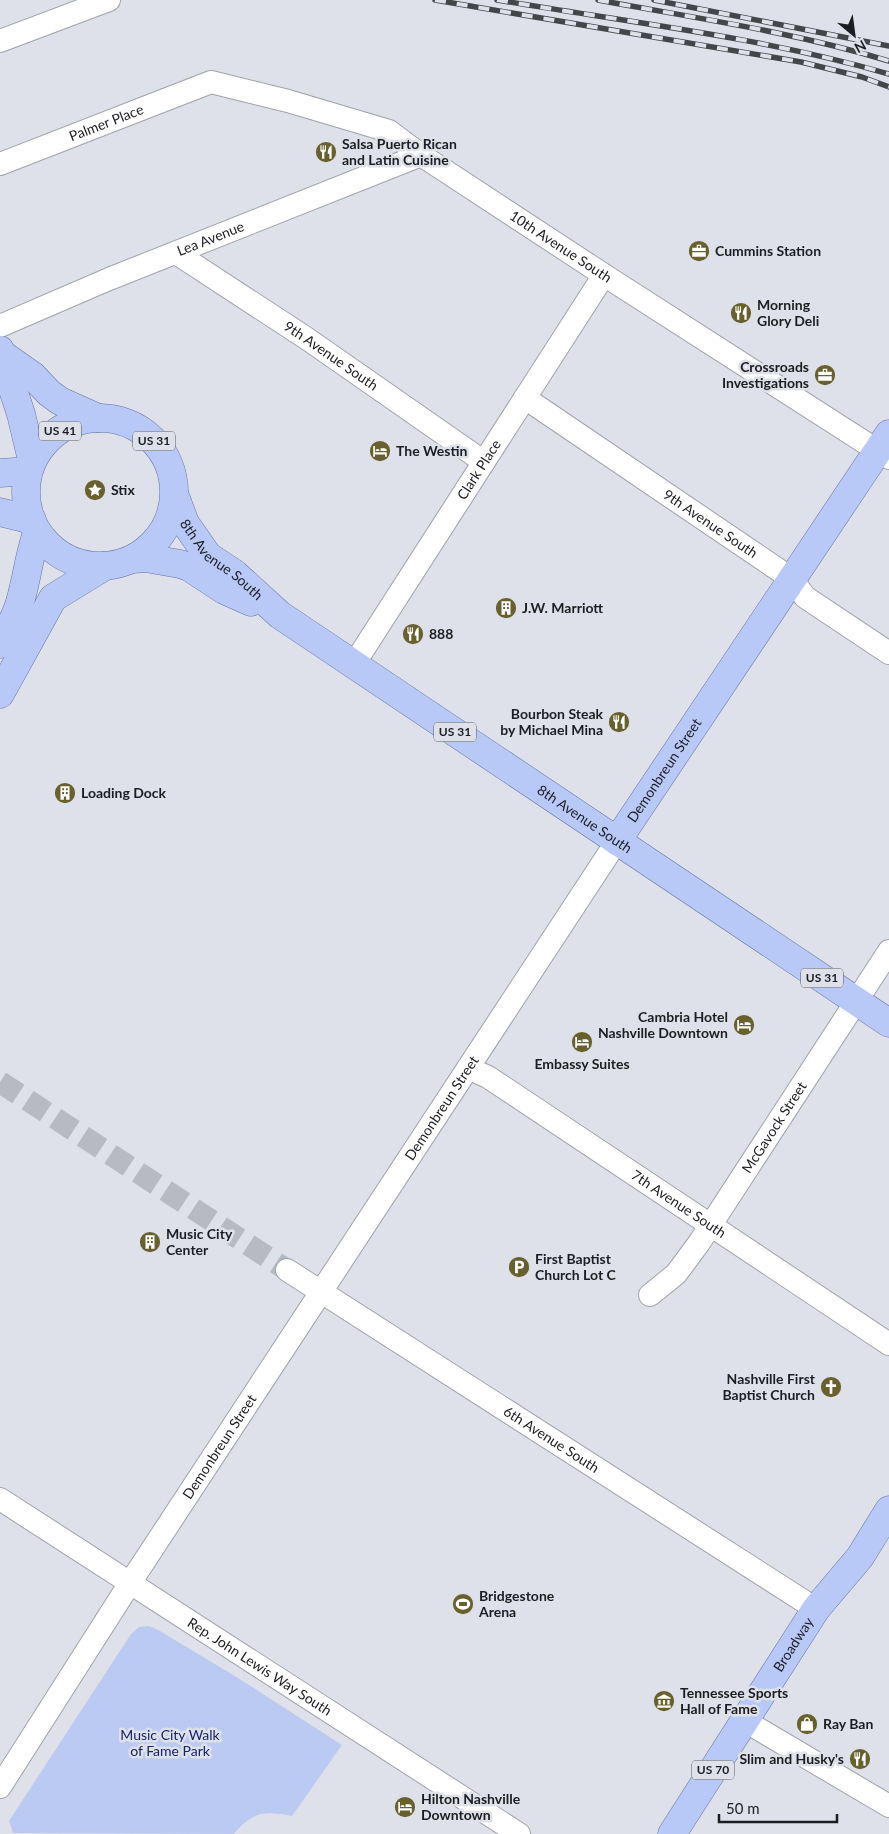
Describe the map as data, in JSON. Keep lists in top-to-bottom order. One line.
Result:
{"streets":{"main road":["US 41","US 31","8th Avenue South","Demonbreun Street","Broadway","US 70"],"street":["Palmer Place","Lea Avenue","10th Avenue South","9th Avenue South","Clark Place","McGavock Street","7th Avenue South","6th Avenue South","Rep. John Lewis Way South"]},"crossings":[["Palmer Place","10th Avenue South"],["Lea Avenue","10th Avenue South"],["Lea Avenue","9th Avenue South"],["10th Avenue South","Clark Place"],["10th Avenue South","Demonbreun Street"],["9th Avenue South","Clark Place"],["9th Avenue South","Demonbreun Street"],["US 41","US 31"],["US 41","8th Avenue South"],["US 31","8th Avenue South"],["Clark Place","8th Avenue South"],["8th Avenue South","Demonbreun Street"],["8th Avenue South","McGavock Street"],["Demonbreun Street","7th Avenue South"],["Demonbreun Street","6th Avenue South"],["Demonbreun Street","Rep. John Lewis Way South"],["McGavock Street","7th Avenue South"],["6th Avenue South","Broadway"]],"parks":["Music City Walk of Fame Park"],"places":{"restaurant":["Salsa Puerto Rican and Latin Cuisine","Morning Glory Deli","888","Bourbon Steak by Michael Mina","Slim and Husky's"],"office":["Cummins Station","Crossroads Investigations"],"hotel":["The Westin","Cambria Hotel Nashville Downtown","Embassy Suites","Hilton Nashville Downtown"],"place":["Stix"],"building":["J.W. Marriott","Loading Dock","Music City Center"],"parking":["First Baptist Church Lot C"],"church":["Nashville First Baptist Church"],"sports":["Bridgestone Arena"],"museum":["Tennessee Sports Hall of Fame"],"shop":["Ray Ban"]},"scale_bar":"50 m","north":"bottom right"}
